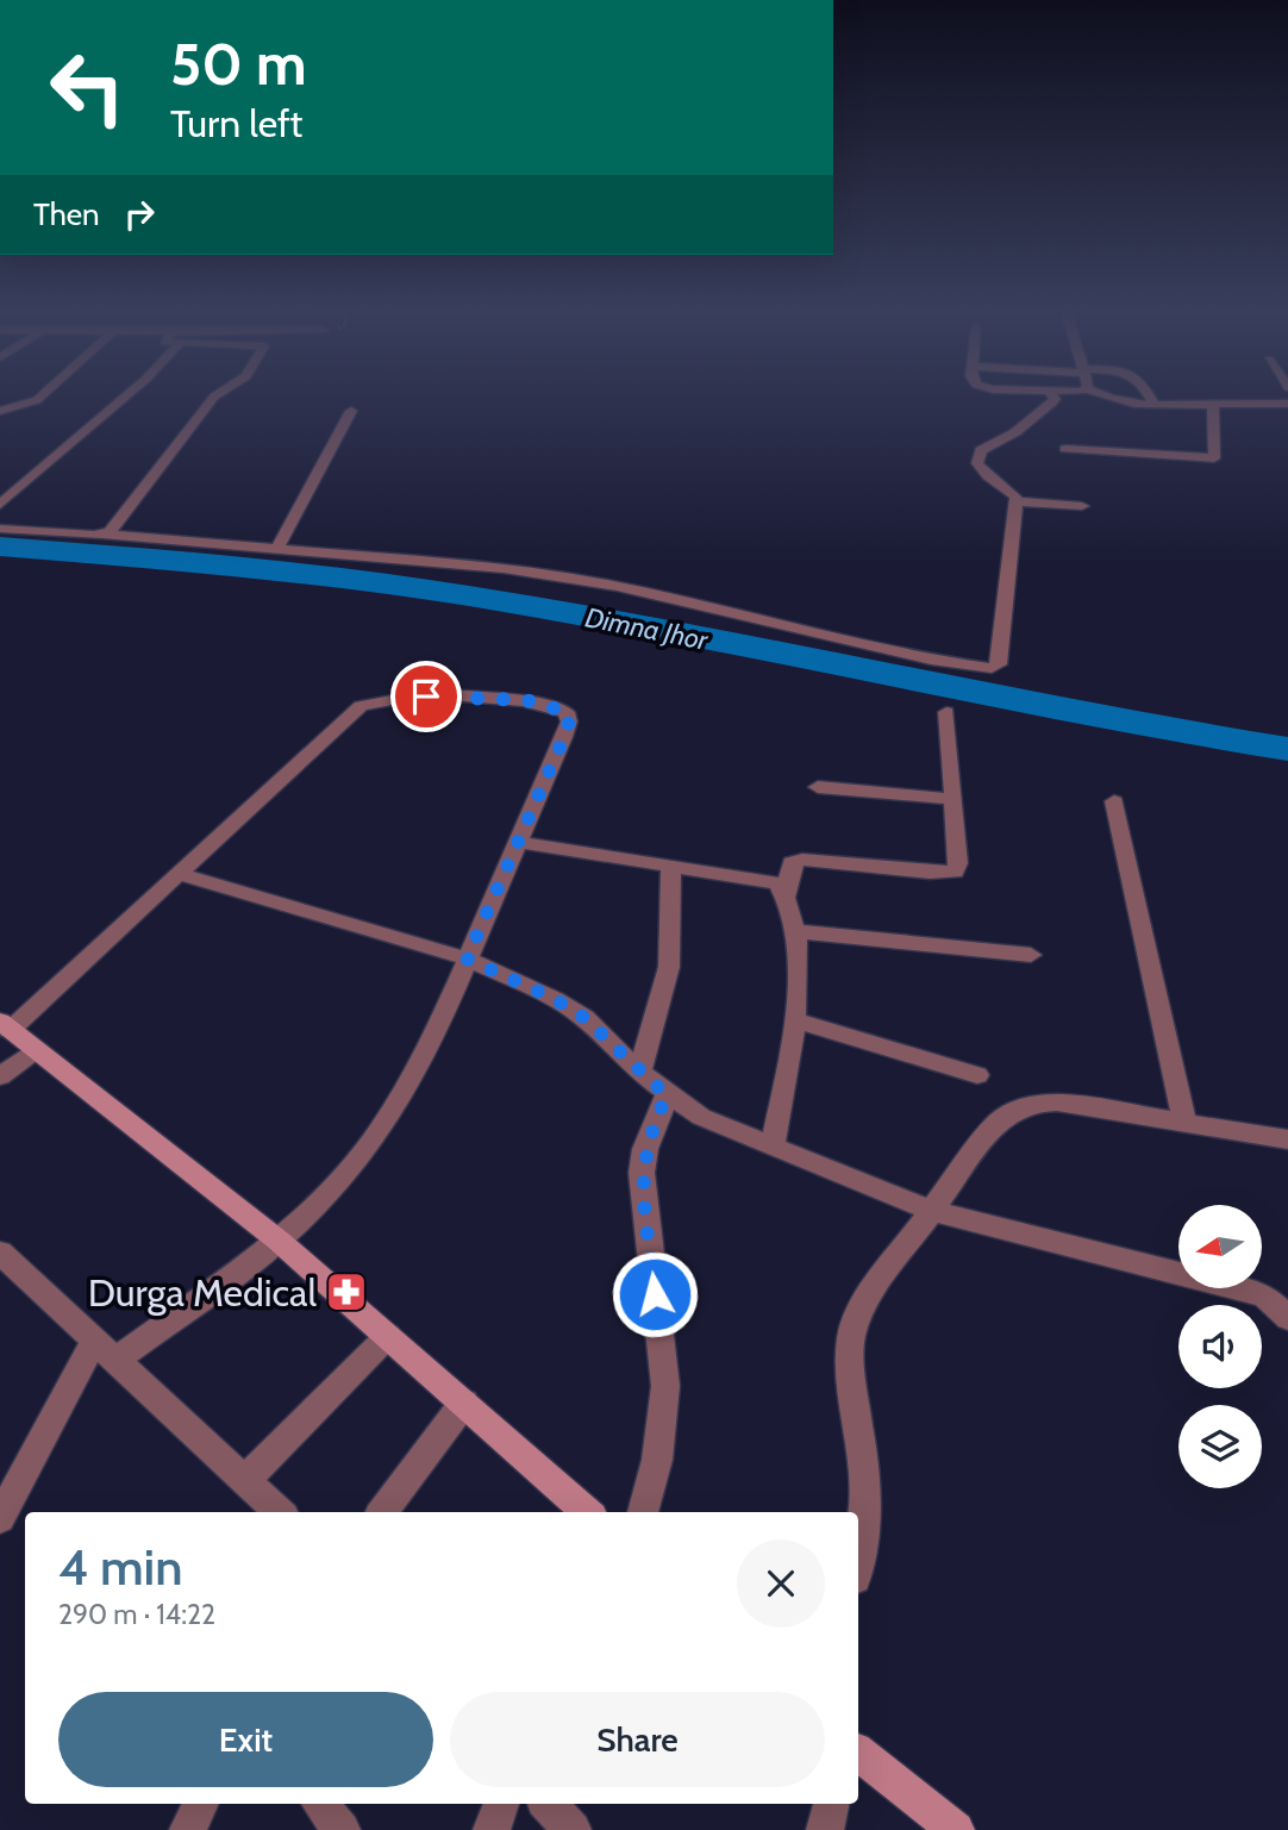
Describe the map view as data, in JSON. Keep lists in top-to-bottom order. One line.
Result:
{"water":["Dimna Jhor"],"places":{"pharmacy":["Durga Medical"]},"north":"left","page":{"turn":["50 m","Turn left"],"then":"Then","heading":["4 min","290 m · 14:22"],"buttons":["Exit","Share"]}}
